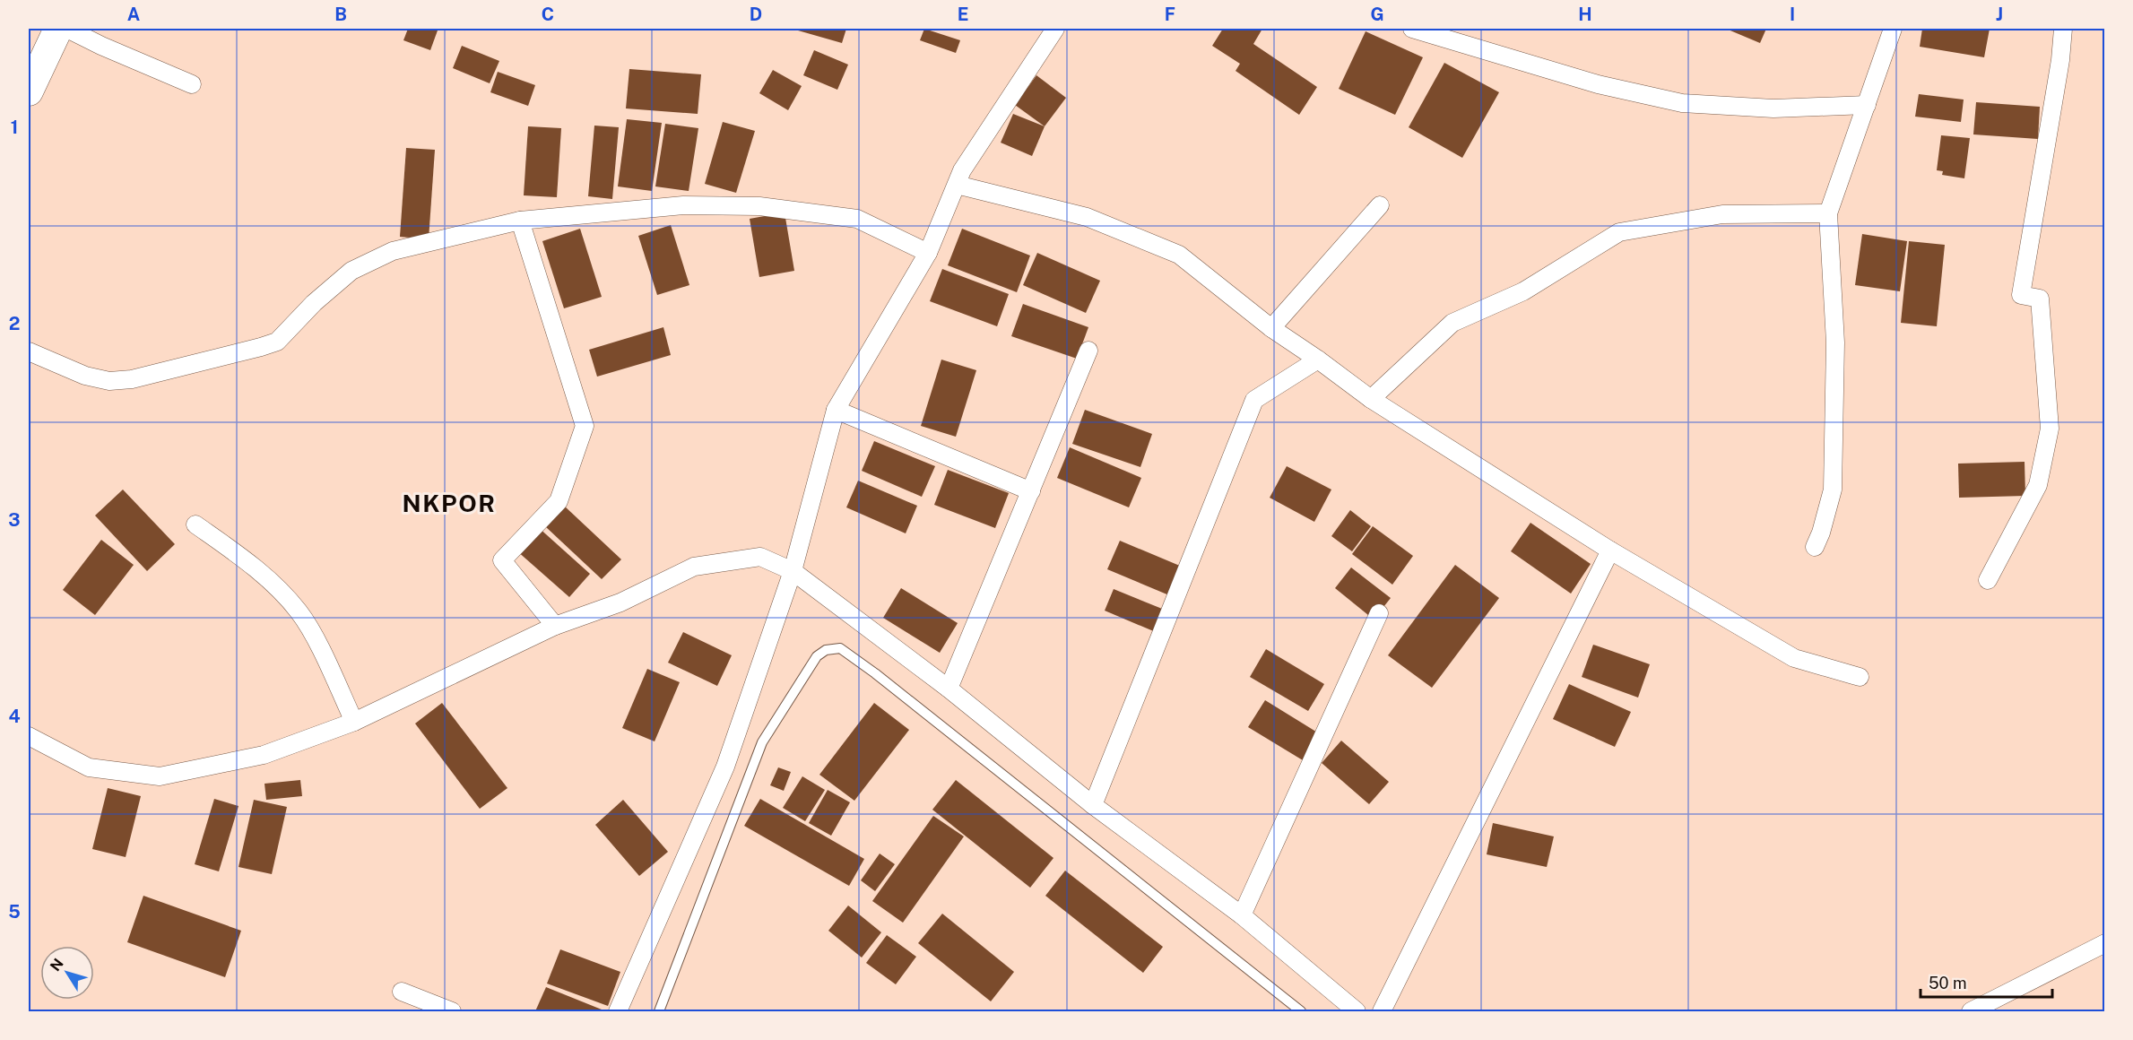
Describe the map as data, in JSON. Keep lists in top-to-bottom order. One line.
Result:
{"districts":["NKPOR"],"scale_bar":"50 m","north":"top left","grid":{"columns":["A","B","C","D","E","F","G","H","I","J"],"rows":["1","2","3","4","5"]}}
